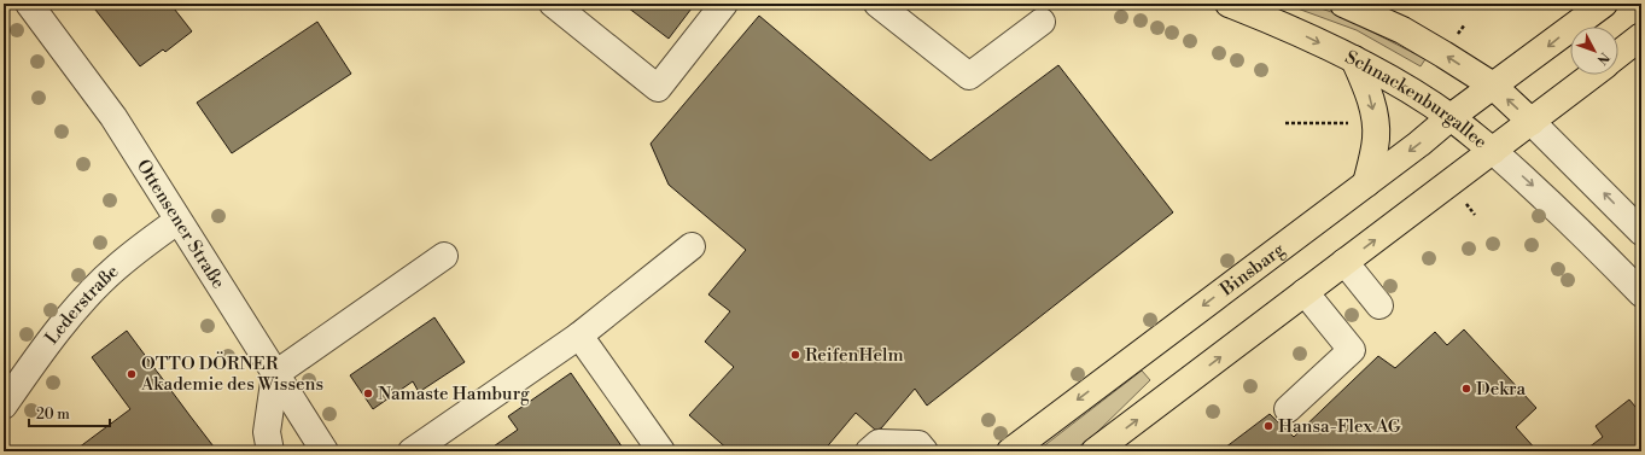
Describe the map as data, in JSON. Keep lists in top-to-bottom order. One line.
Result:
{"streets":{"main road":["Schnackenburgallee","Binsbarg"],"street":["Ottensener Straße","Lederstraße"]},"crossings":[["Schnackenburgallee","Binsbarg"],["Ottensener Straße","Lederstraße"]],"one_way":["Schnackenburgallee"],"places":["ReifenHelm","OTTO DÖRNER Akademie des Wissens","Dekra","Namaste Hamburg","Hansa-Flex AG"],"scale_bar":"20 m","north":"bottom right"}
